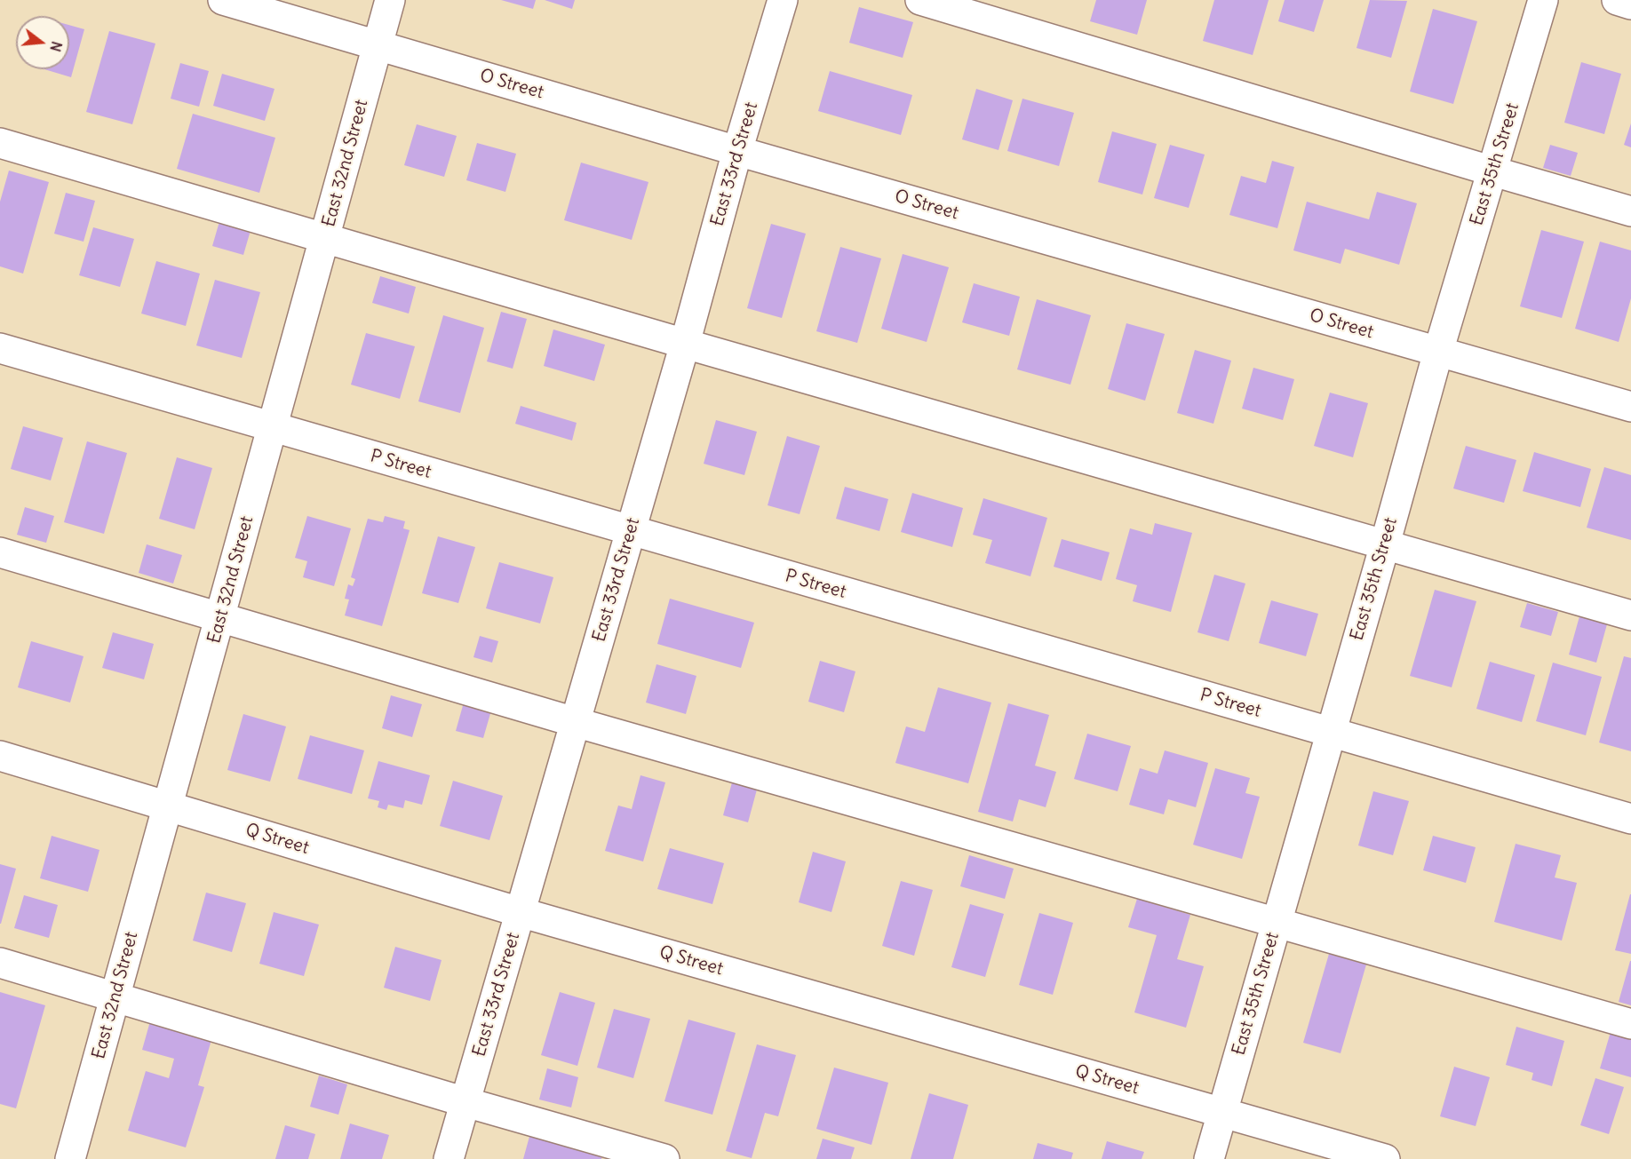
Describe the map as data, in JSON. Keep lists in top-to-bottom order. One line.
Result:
{"streets":{"street":["O Street","East 32nd Street","East 33rd Street","East 35th Street","P Street","Q Street"]},"crossings":[["O Street","East 32nd Street"],["O Street","East 33rd Street"],["O Street","East 35th Street"],["East 32nd Street","P Street"],["East 32nd Street","Q Street"],["East 33rd Street","P Street"],["East 33rd Street","Q Street"],["East 35th Street","P Street"],["East 35th Street","Q Street"]],"north":"right"}
